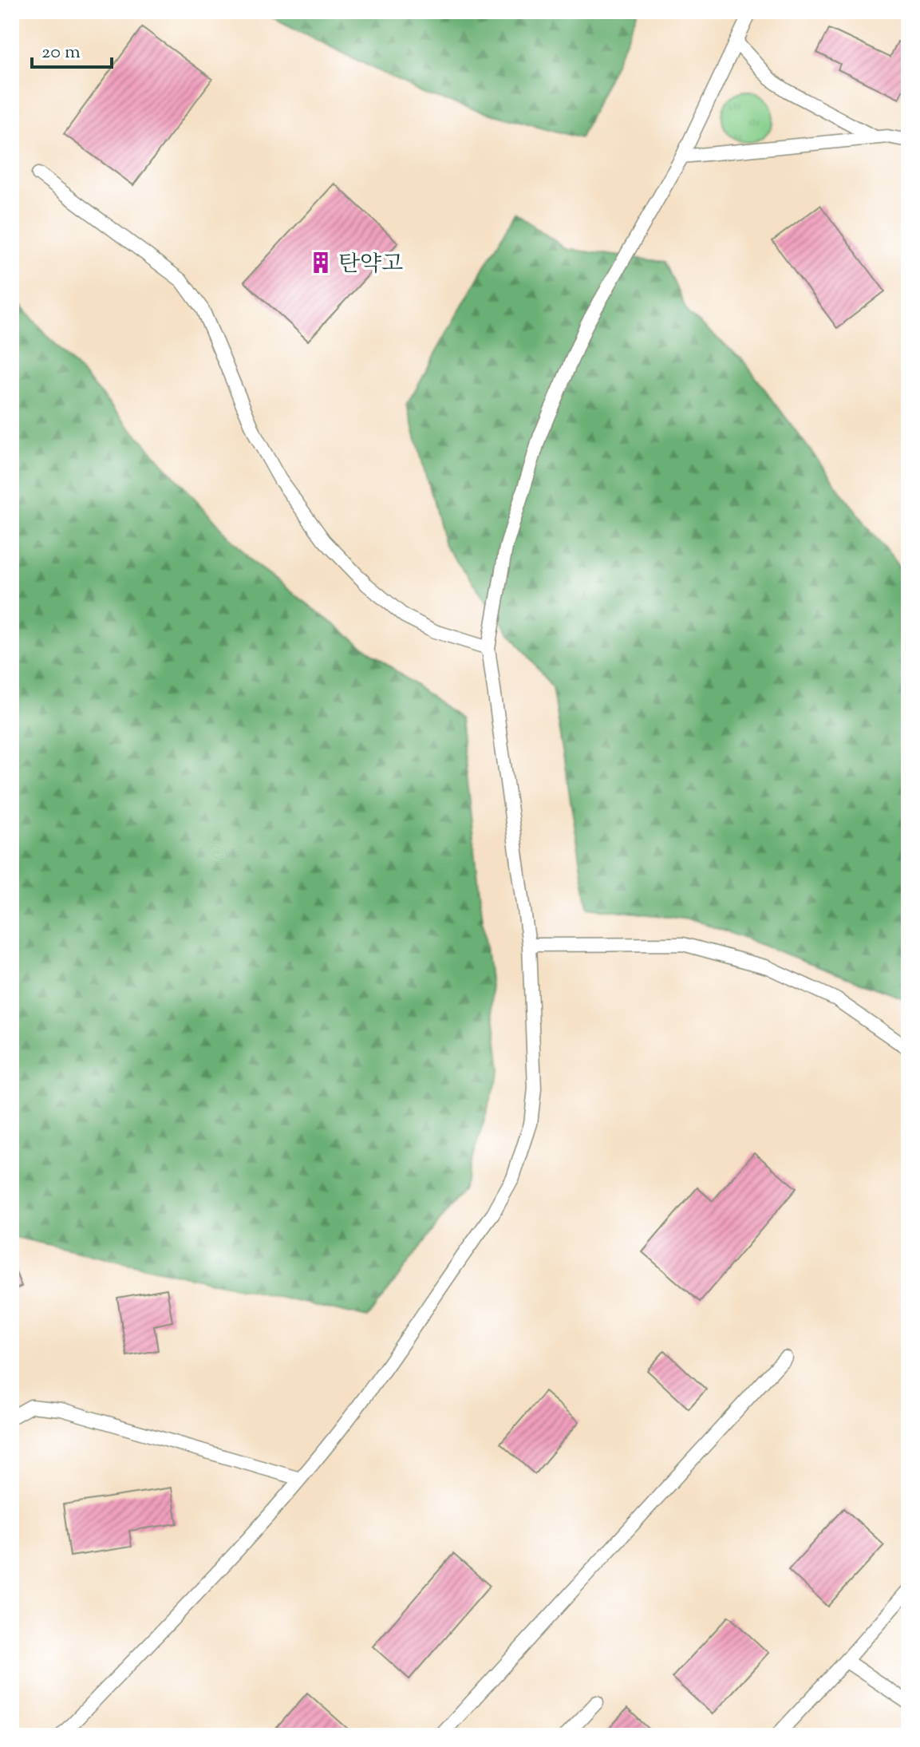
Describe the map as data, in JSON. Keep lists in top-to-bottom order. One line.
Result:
{"places":{"building":["탄약고"]},"scale_bar":"20 m"}
